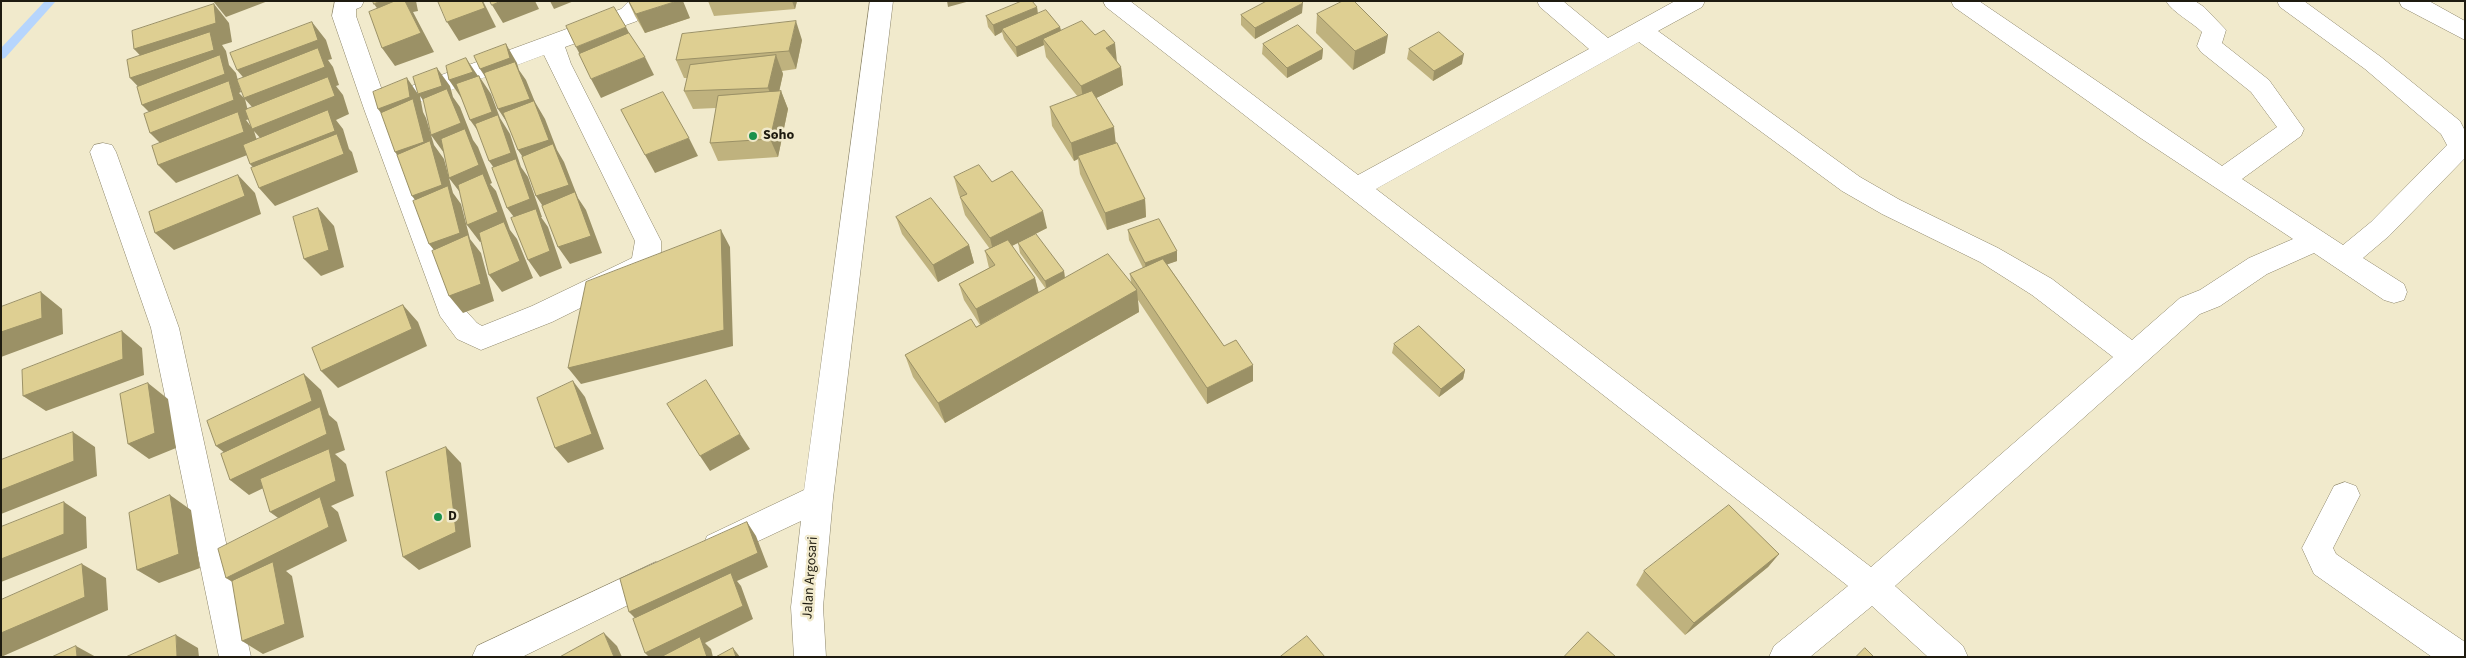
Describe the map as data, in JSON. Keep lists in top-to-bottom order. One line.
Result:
{"streets":{"street":["Jalan Argosari"]},"places":["Soho","D"]}
